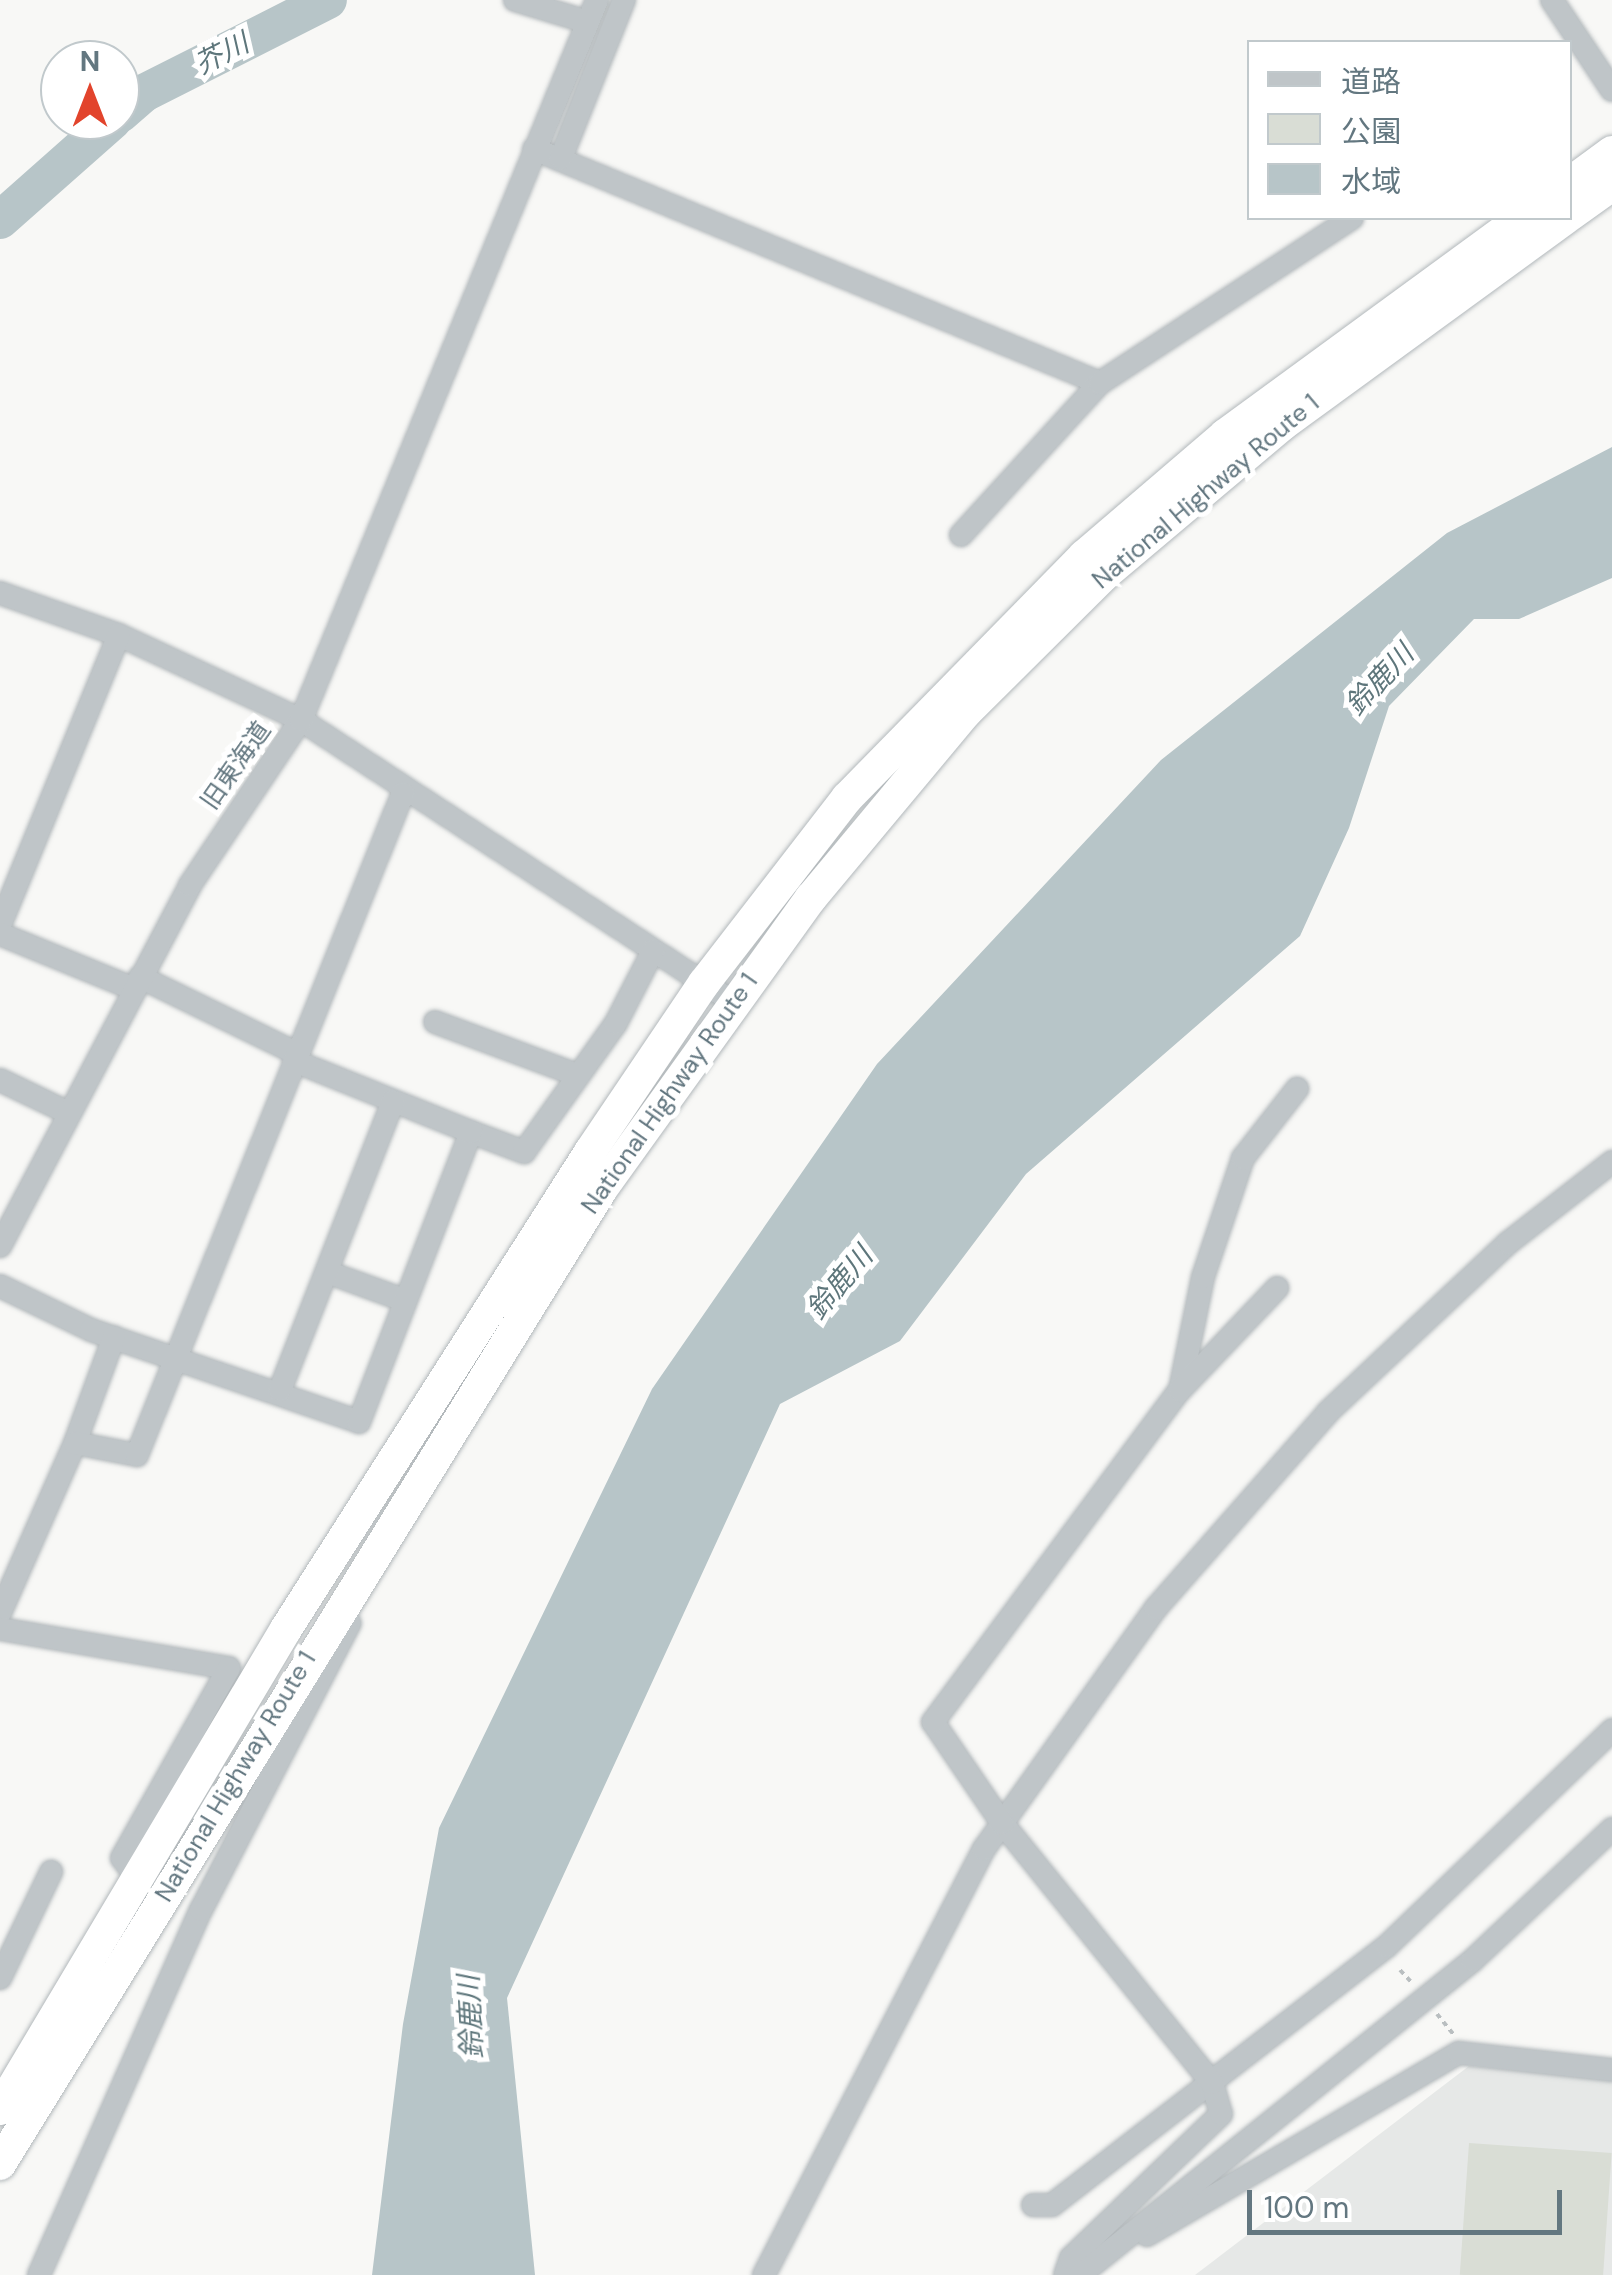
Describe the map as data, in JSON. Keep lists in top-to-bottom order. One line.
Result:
{"streets":{"highway":["National Highway Route 1"],"street":["旧東海道"]},"crossings":[["National Highway Route 1","旧東海道"]],"water":["芥川","鈴鹿川"],"legend":["道路","公園","水域"],"scale_bar":"100 m","north":"top"}
